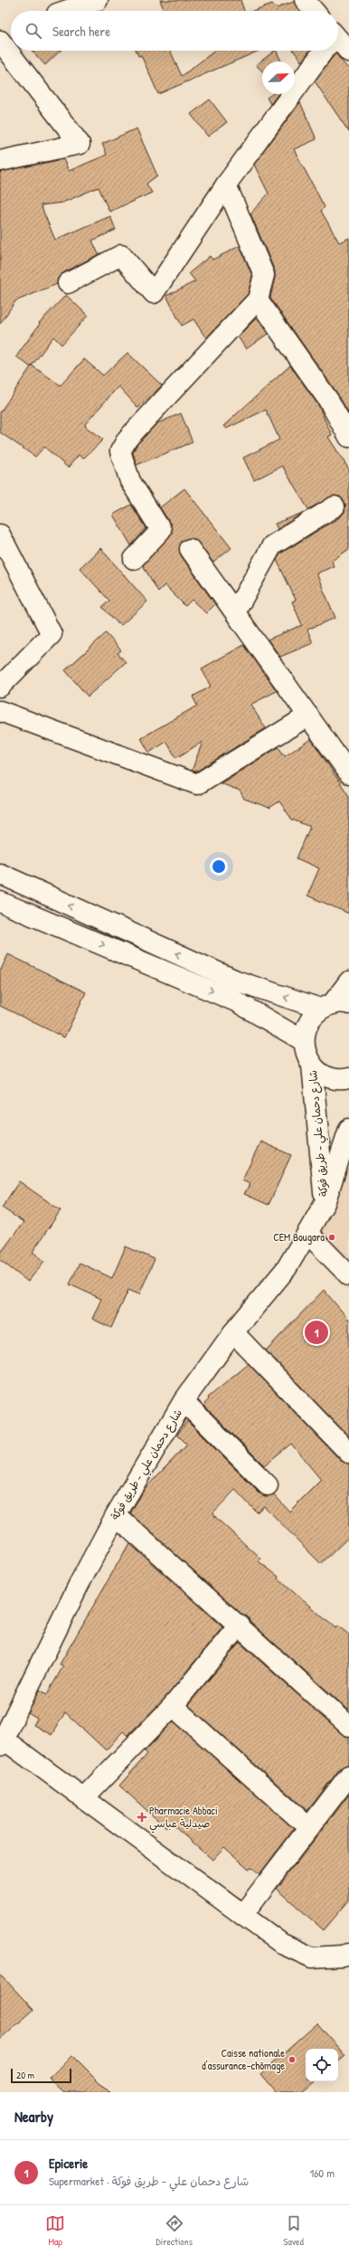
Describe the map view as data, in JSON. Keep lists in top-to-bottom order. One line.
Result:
{"streets":{"street":["شارع دحمان علي - طريق فوكة"]},"places":{"other":["CEM Bougara","Caisse nationale d'assurance-chômage"],"health":["Pharmacie Abbaci صيدلية عباسي"]},"scale_bar":"20 m","north":"top right","page":{"search":"Search here","pins":"1","scale":"20 m","heading":"Nearby","list":[{"mark":"1","name":"Epicerie","note":"Supermarket · شارع دحمان علي - طريق فوكة","value":"160 m"}],"nav":["Map","Directions","Saved"]}}
